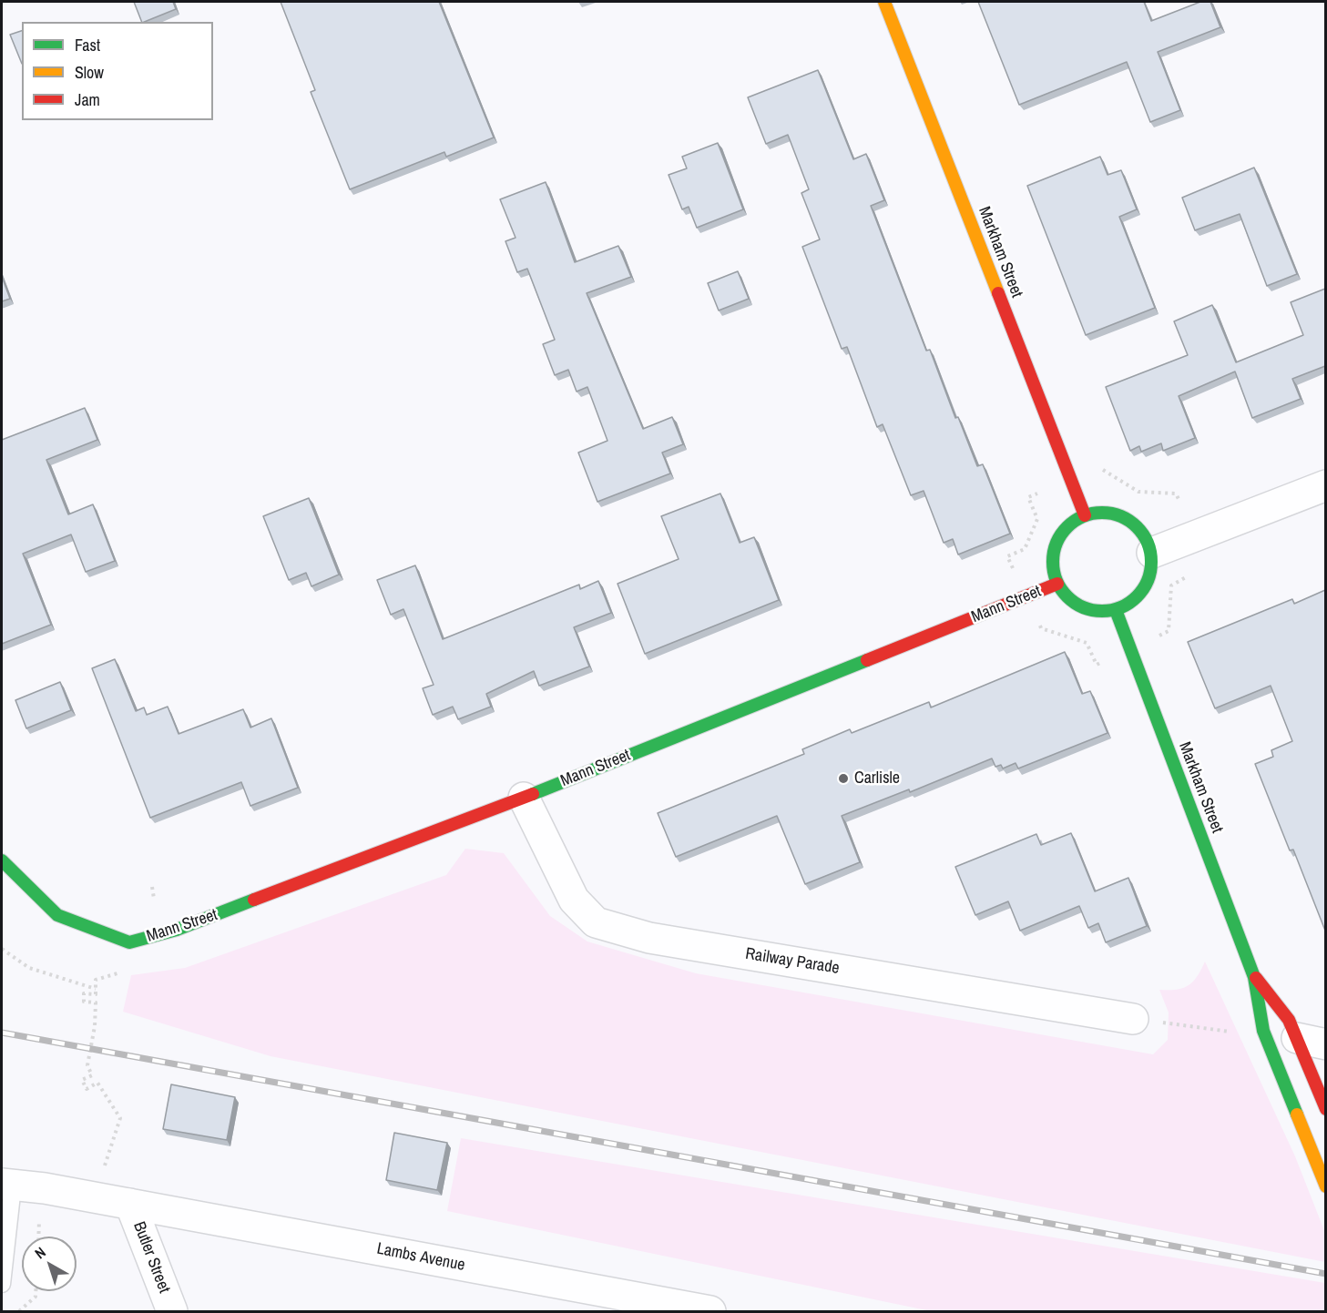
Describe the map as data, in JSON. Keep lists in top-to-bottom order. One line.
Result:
{"streets":{"street":["Markham Street","Mann Street","Railway Parade","Butler Street","Lambs Avenue"]},"crossings":[["Markham Street","Mann Street"],["Mann Street","Railway Parade"],["Butler Street","Lambs Avenue"]],"places":["Carlisle"],"legend":["Fast","Slow","Jam"],"north":"top left"}
